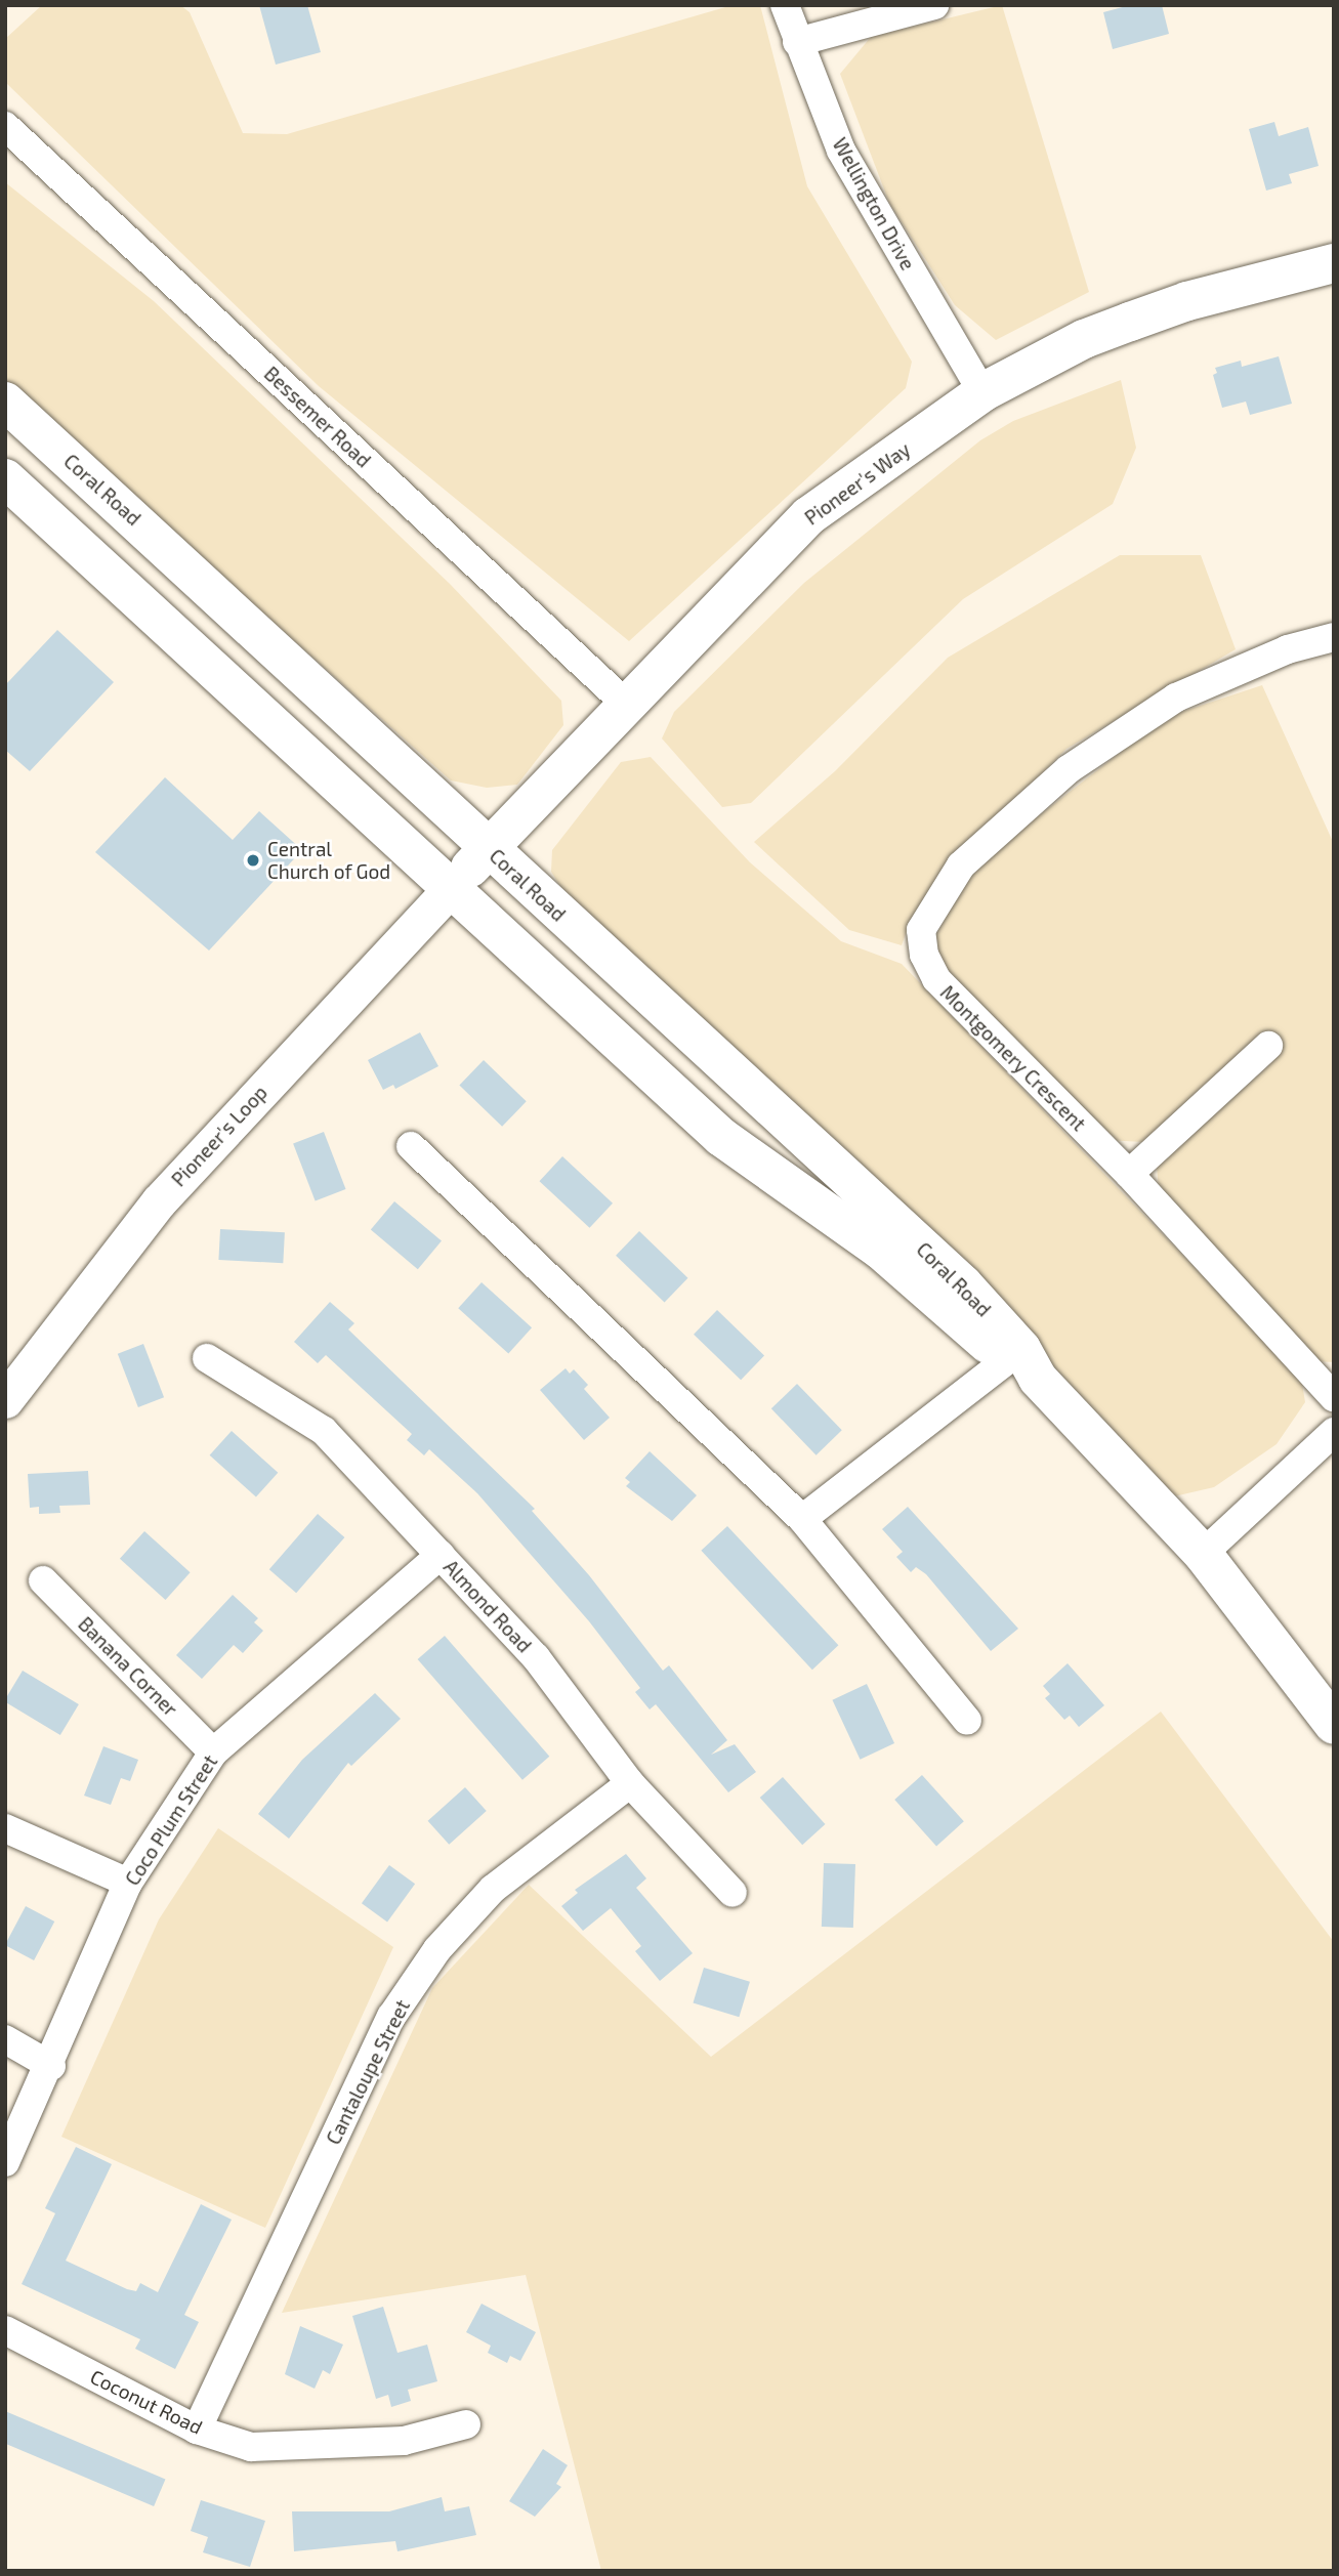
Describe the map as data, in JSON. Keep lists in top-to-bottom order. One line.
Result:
{"streets":{"main road":["Pioneer's Way","Coral Road"],"street":["Wellington Drive","Bessemer Road","Montgomery Crescent","Pioneer's Loop","Almond Road","Banana Corner","Coco Plum Street","Cantaloupe Street","Coconut Road"]},"crossings":[["Wellington Drive","Pioneer's Way"],["Bessemer Road","Pioneer's Way"],["Pioneer's Way","Coral Road"],["Pioneer's Way","Pioneer's Loop"],["Coral Road","Pioneer's Loop"],["Almond Road","Coco Plum Street"],["Almond Road","Cantaloupe Street"],["Banana Corner","Coco Plum Street"],["Cantaloupe Street","Coconut Road"]],"places":["Central Church of God"]}
